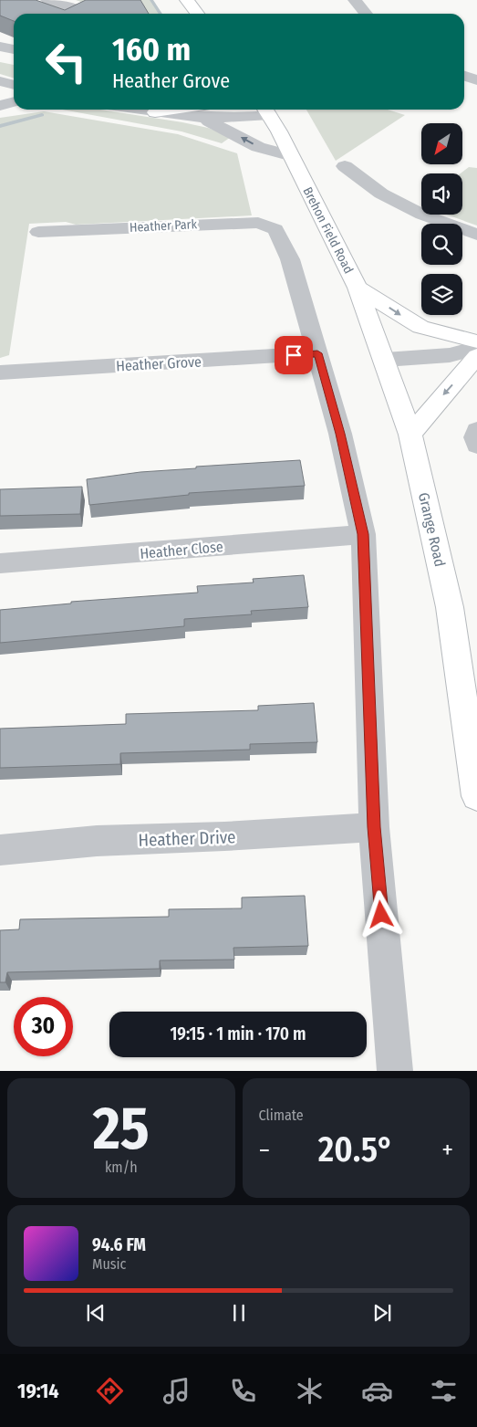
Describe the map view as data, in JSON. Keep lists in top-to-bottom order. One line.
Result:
{"streets":{"main road":["Brehon Field Road","Grange Road"],"street":["Heather Park","Heather Grove","Heather Close","Heather Drive"]},"crossings":[["Heather Park","Heather Grove"],["Brehon Field Road","Grange Road"]],"north":"bottom left","page":{"turn":["160 m","Heather Grove"],"limit":"30","trip":"19:15 · 1 min · 170 m","tile":[["25","km/h"],"Climate"],"heat":["−","20.5°","+"],"song":["94.6 FM","Music"],"tabs":"19:14"}}
